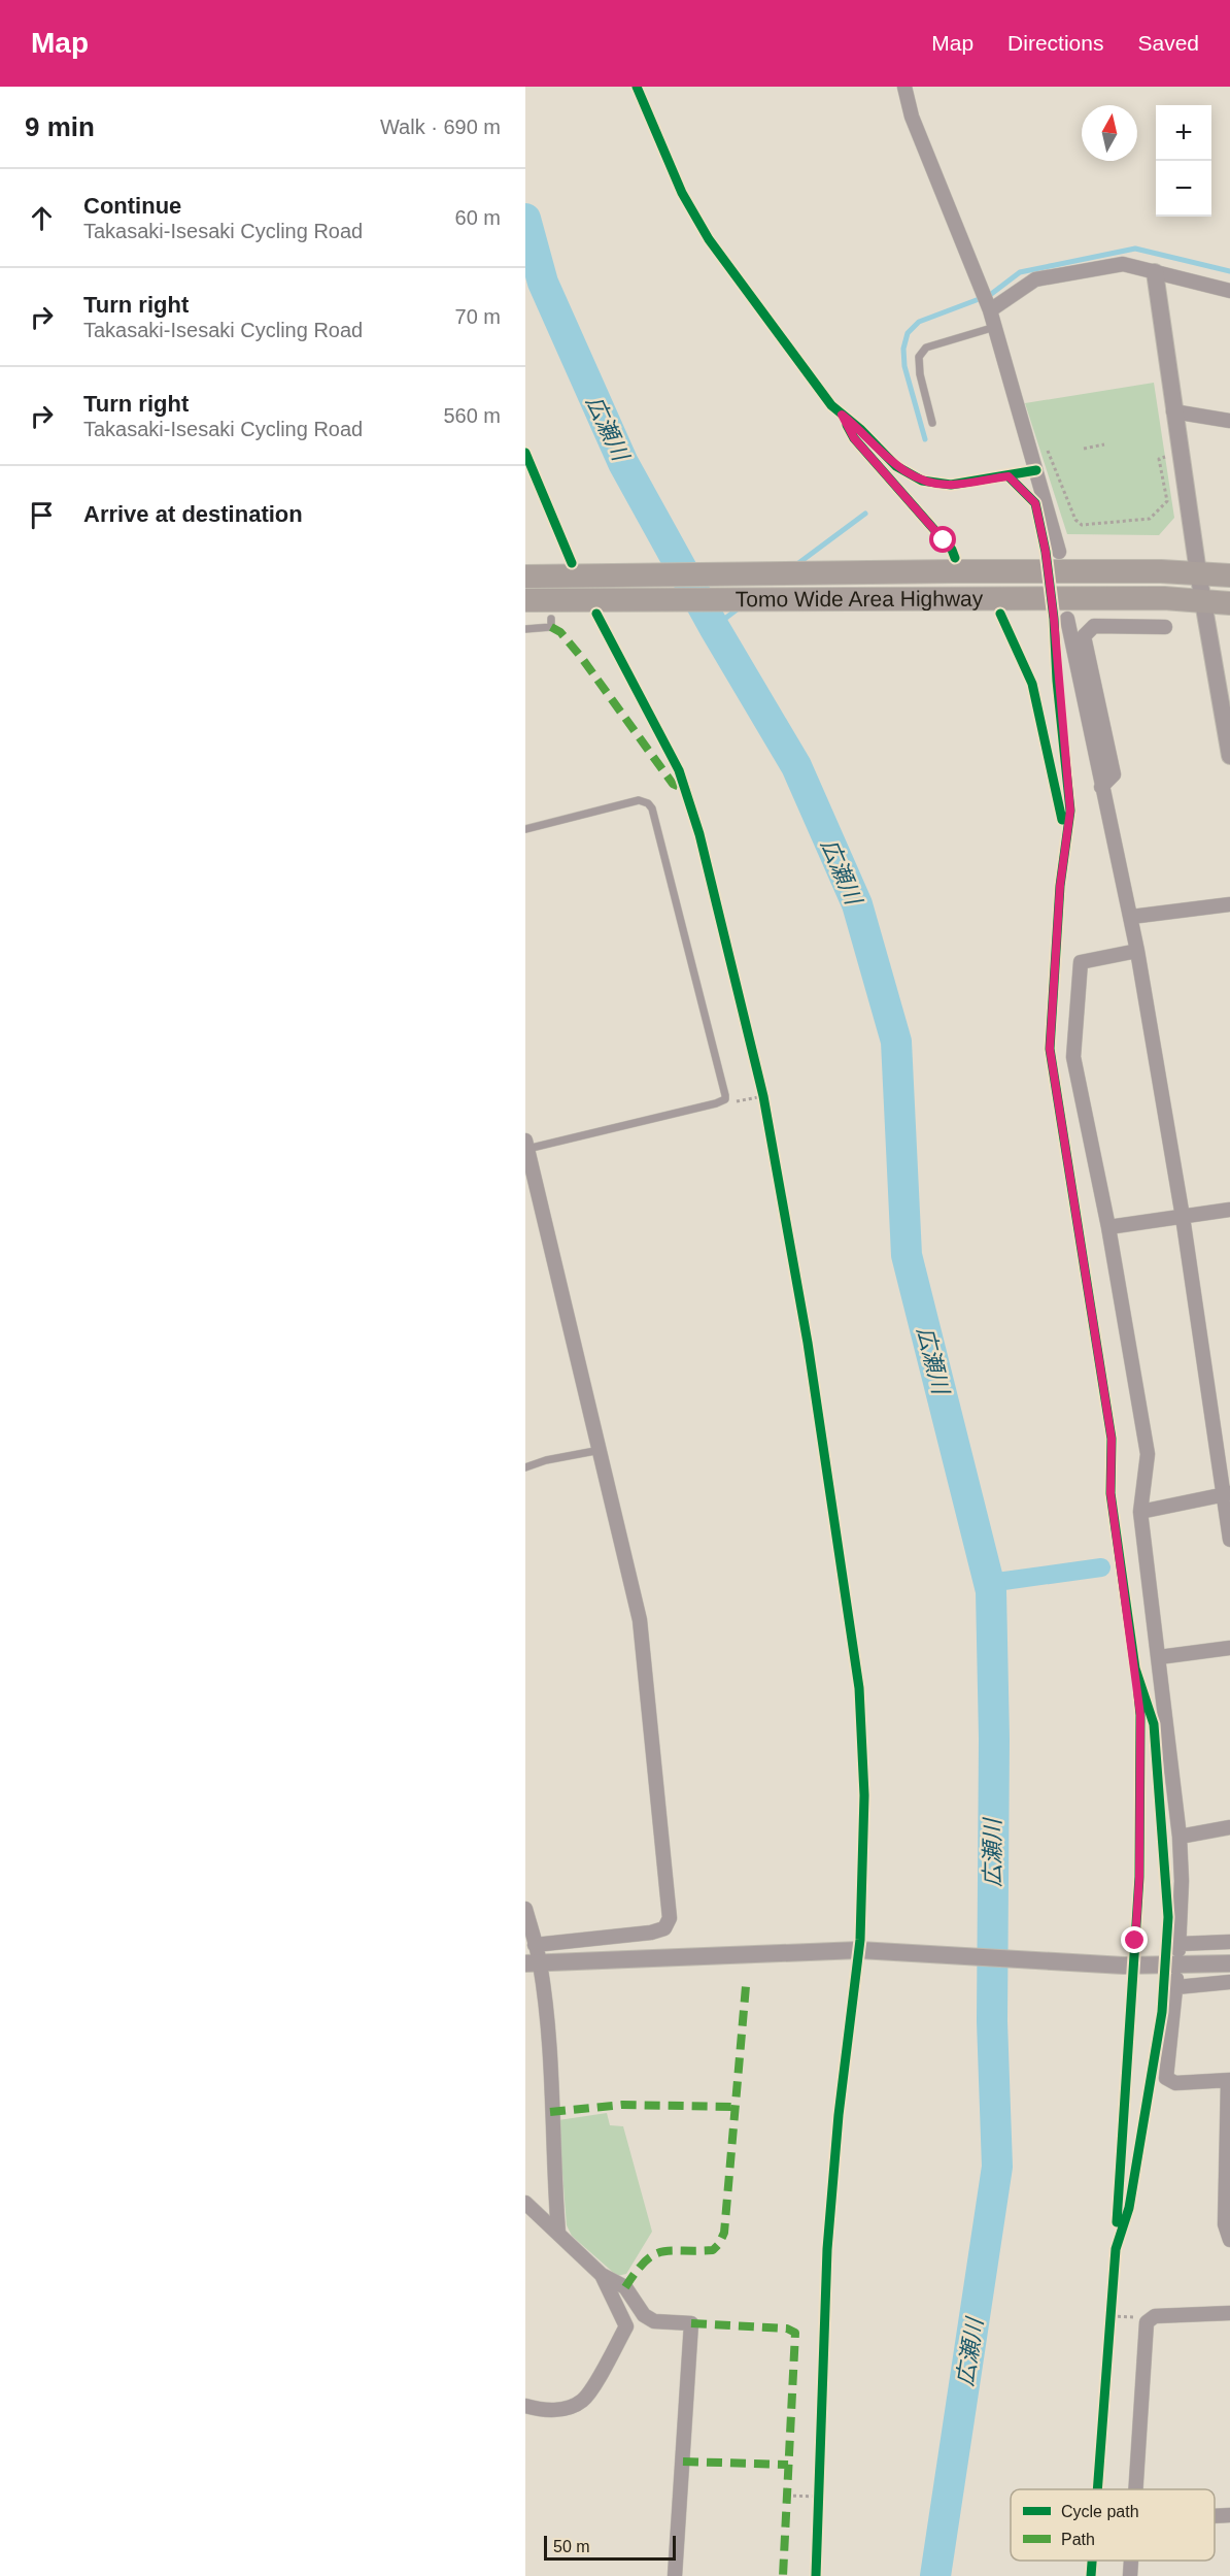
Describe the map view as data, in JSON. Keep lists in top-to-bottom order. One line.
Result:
{"streets":{"highway":["Tomo Wide Area Highway"]},"water":["広瀬川"],"legend":["Cycle path","Path"],"scale_bar":"50 m","north":"top","page":{"header":"Map","nav":["Map","Directions","Saved"],"heading":["9 min","Walk · 690 m"],"map_buttons":["+","−"],"list":[["Continue","Takasaki-Isesaki Cycling Road","60 m"],["Turn right","Takasaki-Isesaki Cycling Road","70 m"],["Turn right","Takasaki-Isesaki Cycling Road","560 m"],"Arrive at destination"],"scale":"50 m"}}
